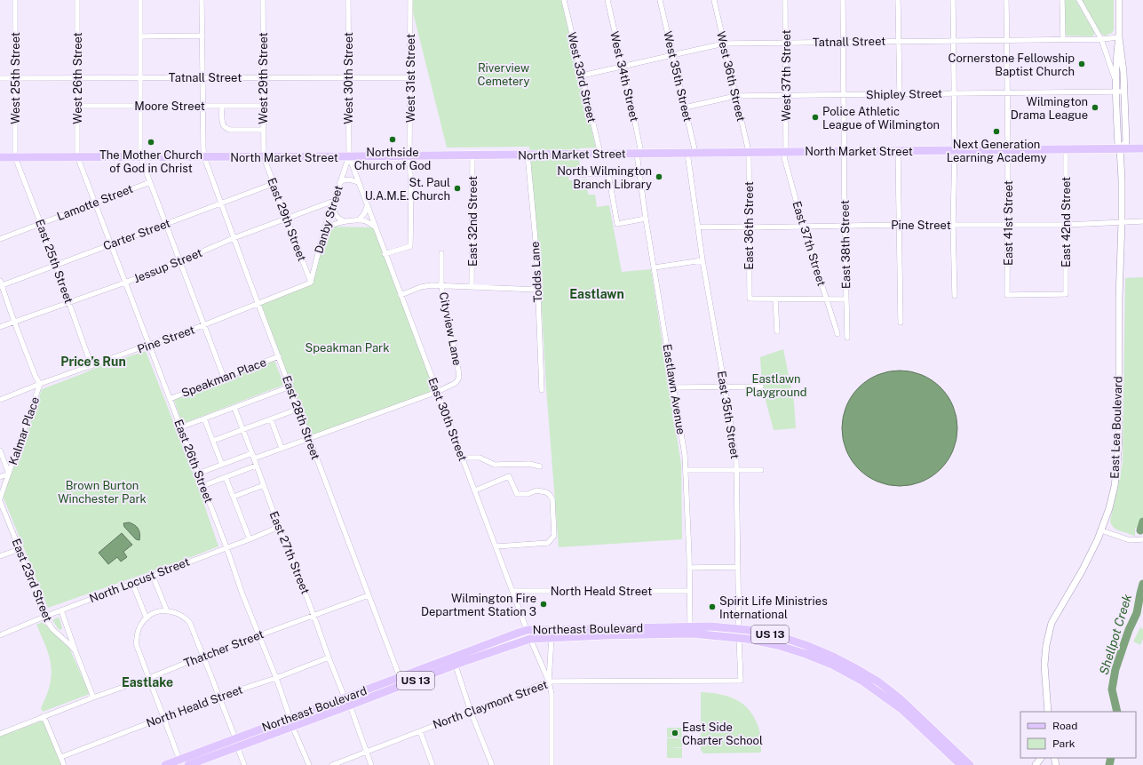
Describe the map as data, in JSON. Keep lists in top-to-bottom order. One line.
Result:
{"streets":{"main road":["North Market Street","Northeast Boulevard","US 13"],"street":["Tatnall Street","West 37th Street","West 34th Street","West 35th Street","West 36th Street","West 33rd Street","West 25th Street","West 26th Street","West 29th Street","West 30th Street","West 31st Street","Shipley Street","Moore Street","Lamotte Street","East 29th Street","Danby Street","East 32nd Street","East 42nd Street","East 41st Street","Pine Street","East 36th Street","Carter Street","East 37th Street","East 38th Street","East 25th Street","Jessup Street","Todds Lane","Cityview Lane","Speakman Place","Eastlawn Avenue","East 35th Street","East 28th Street","East 30th Street","East Lea Boulevard","Kalmar Place","East 26th Street","East 27th Street","East 23rd Street","North Locust Street","North Heald Street","Thatcher Street","North Claymont Street"]},"crossings":[["Tatnall Street","West 37th Street"],["Tatnall Street","West 34th Street"],["Tatnall Street","West 35th Street"],["Tatnall Street","West 36th Street"],["Tatnall Street","West 33rd Street"],["Tatnall Street","West 25th Street"],["Tatnall Street","West 26th Street"],["Tatnall Street","West 29th Street"],["Tatnall Street","West 30th Street"],["Tatnall Street","West 31st Street"],["Tatnall Street","East 41st Street"],["Tatnall Street","East 38th Street"],["Tatnall Street","East 28th Street"],["Tatnall Street","East Lea Boulevard"],["West 37th Street","Shipley Street"],["West 37th Street","North Market Street"],["West 37th Street","East 37th Street"],["West 34th Street","North Market Street"],["West 34th Street","Eastlawn Avenue"],["West 35th Street","Shipley Street"],["West 35th Street","North Market Street"],["West 35th Street","East 35th Street"],["West 36th Street","Shipley Street"],["West 36th Street","North Market Street"],["West 36th Street","East 36th Street"],["West 33rd Street","North Market Street"],["West 25th Street","North Market Street"],["West 25th Street","East 25th Street"],["West 26th Street","Moore Street"],["West 26th Street","North Market Street"],["West 26th Street","East 26th Street"],["West 29th Street","Moore Street"],["West 29th Street","North Market Street"],["West 29th Street","East 29th Street"],["West 30th Street","North Market Street"],["West 30th Street","Danby Street"],["West 30th Street","East 30th Street"],["West 31st Street","North Market Street"],["West 31st Street","East 30th Street"],["Shipley Street","East 41st Street"],["Shipley Street","East 38th Street"],["Shipley Street","East Lea Boulevard"],["Moore Street","East 28th Street"],["North Market Street","East 29th Street"],["North Market Street","Danby Street"],["North Market Street","East 32nd Street"],["North Market Street","East 42nd Street"],["North Market Street","East 41st Street"],["North Market Street","East 36th Street"],["North Market Street","East 37th Street"],["North Market Street","East 38th Street"],["North Market Street","East 25th Street"],["North Market Street","Todds Lane"],["North Market Street","Eastlawn Avenue"],["North Market Street","East 35th Street"],["North Market Street","East 28th Street"],["North Market Street","East 30th Street"],["North Market Street","East Lea Boulevard"],["North Market Street","East 26th Street"],["Lamotte Street","East 25th Street"],["Lamotte Street","East 26th Street"],["East 29th Street","Danby Street"],["East 29th Street","Pine Street"],["East 29th Street","Carter Street"],["East 29th Street","Jessup Street"],["Danby Street","Pine Street"],["Danby Street","Jessup Street"],["Danby Street","East 30th Street"],["East 42nd Street","East 41st Street"],["East 42nd Street","Pine Street"],["East 41st Street","Pine Street"],["Pine Street","East 36th Street"],["Pine Street","East 37th Street"],["Pine Street","East 38th Street"],["Pine Street","East 25th Street"],["Pine Street","East 35th Street"],["Pine Street","East 28th Street"],["Pine Street","East Lea Boulevard"],["Pine Street","Kalmar Place"],["Pine Street","East 26th Street"],["Carter Street","East 25th Street"],["Carter Street","East 28th Street"],["Carter Street","East 26th Street"],["East 25th Street","Jessup Street"],["Jessup Street","East 28th Street"],["Jessup Street","East 30th Street"],["Jessup Street","East 26th Street"],["Cityview Lane","East 30th Street"],["Speakman Place","East 28th Street"],["Speakman Place","East 26th Street"],["Eastlawn Avenue","North Heald Street"],["Eastlawn Avenue","Northeast Boulevard"],["Eastlawn Avenue","US 13"],["East 35th Street","US 13"],["East 35th Street","North Claymont Street"],["East 28th Street","Northeast Boulevard"],["East 28th Street","Thatcher Street"],["East 30th Street","North Heald Street"],["East 30th Street","Northeast Boulevard"],["East 30th Street","US 13"],["East 30th Street","North Claymont Street"],["Kalmar Place","East 23rd Street"],["East 26th Street","North Locust Street"],["East 26th Street","North Heald Street"],["East 26th Street","Northeast Boulevard"],["East 26th Street","Thatcher Street"],["East 27th Street","North Locust Street"],["East 27th Street","North Heald Street"],["East 27th Street","Northeast Boulevard"],["East 27th Street","Thatcher Street"],["East 23rd Street","North Locust Street"],["East 23rd Street","Thatcher Street"],["Northeast Boulevard","US 13"]],"districts":["Eastlawn","Price’s Run","Eastlake"],"water":["Shellpot Creek"],"parks":["Riverview Cemetery","Speakman Park","Eastlawn Playground","Brown Burton Winchester Park"],"places":["Cornerstone Fellowship Baptist Church","Wilmington Drama League","Police Athletic League of Wilmington","Next Generation Learning Academy","Northside Church of God","The Mother Church of God in Christ","North Wilmington Branch Library","St. Paul U.A.M.E. Church","Wilmington Fire Department Station 3","Spirit Life Ministries International","East Side Charter School"],"legend":["Road","Park"]}
